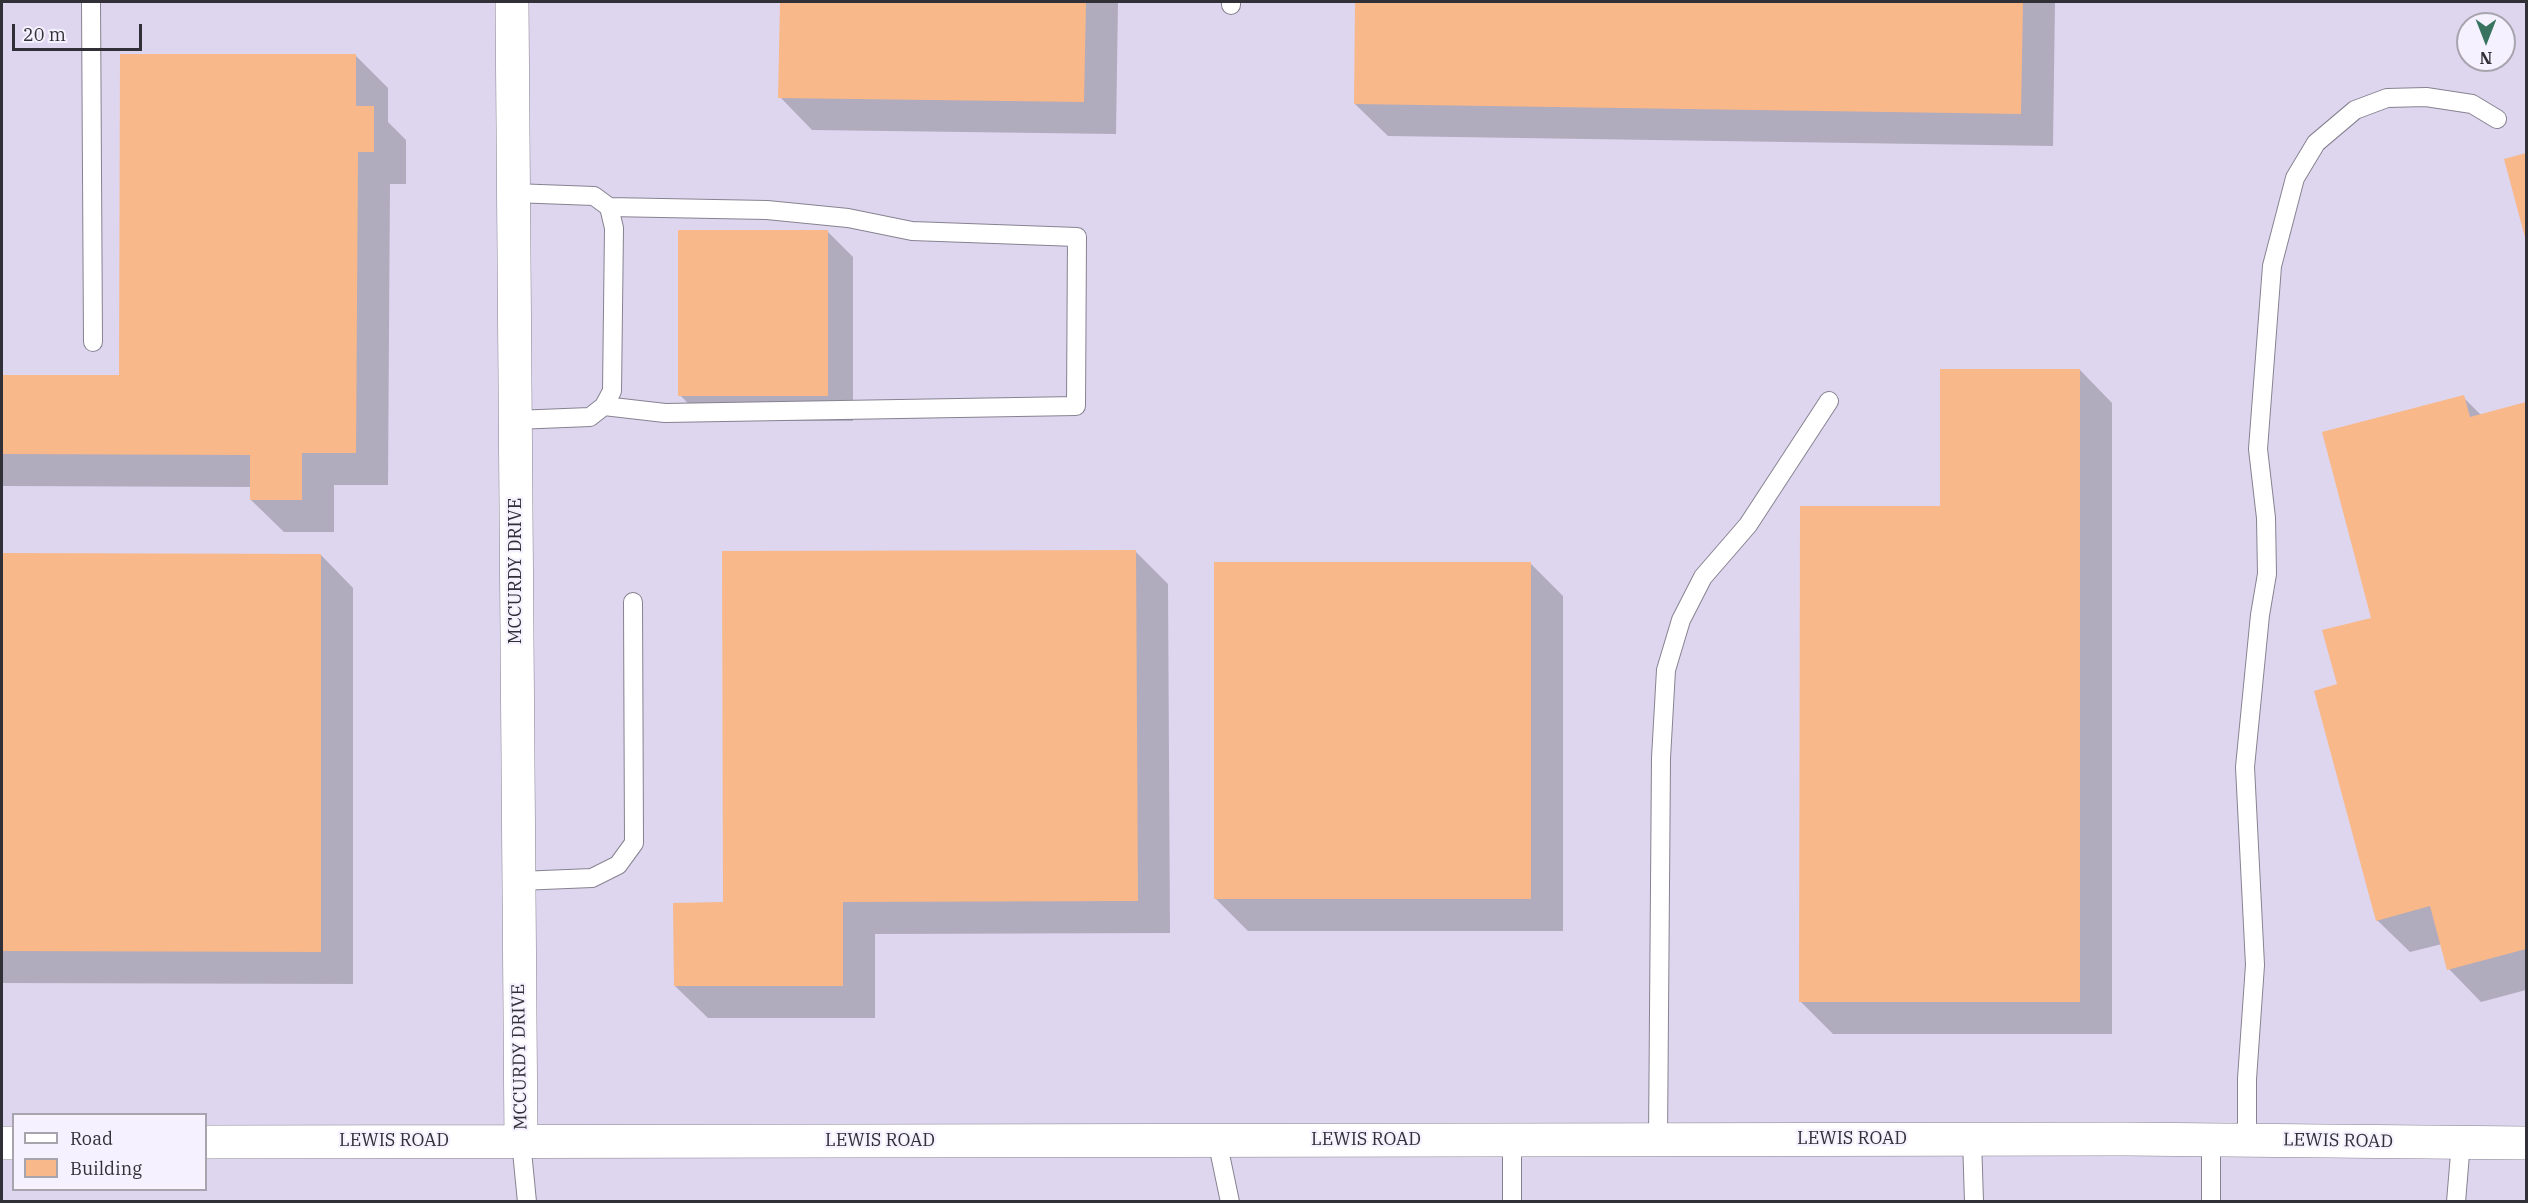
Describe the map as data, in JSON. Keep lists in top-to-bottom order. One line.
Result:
{"streets":{"street":["MCCURDY DRIVE","LEWIS ROAD"]},"crossings":[["MCCURDY DRIVE","LEWIS ROAD"]],"legend":["Road","Building"],"scale_bar":"20 m","north":"bottom"}
